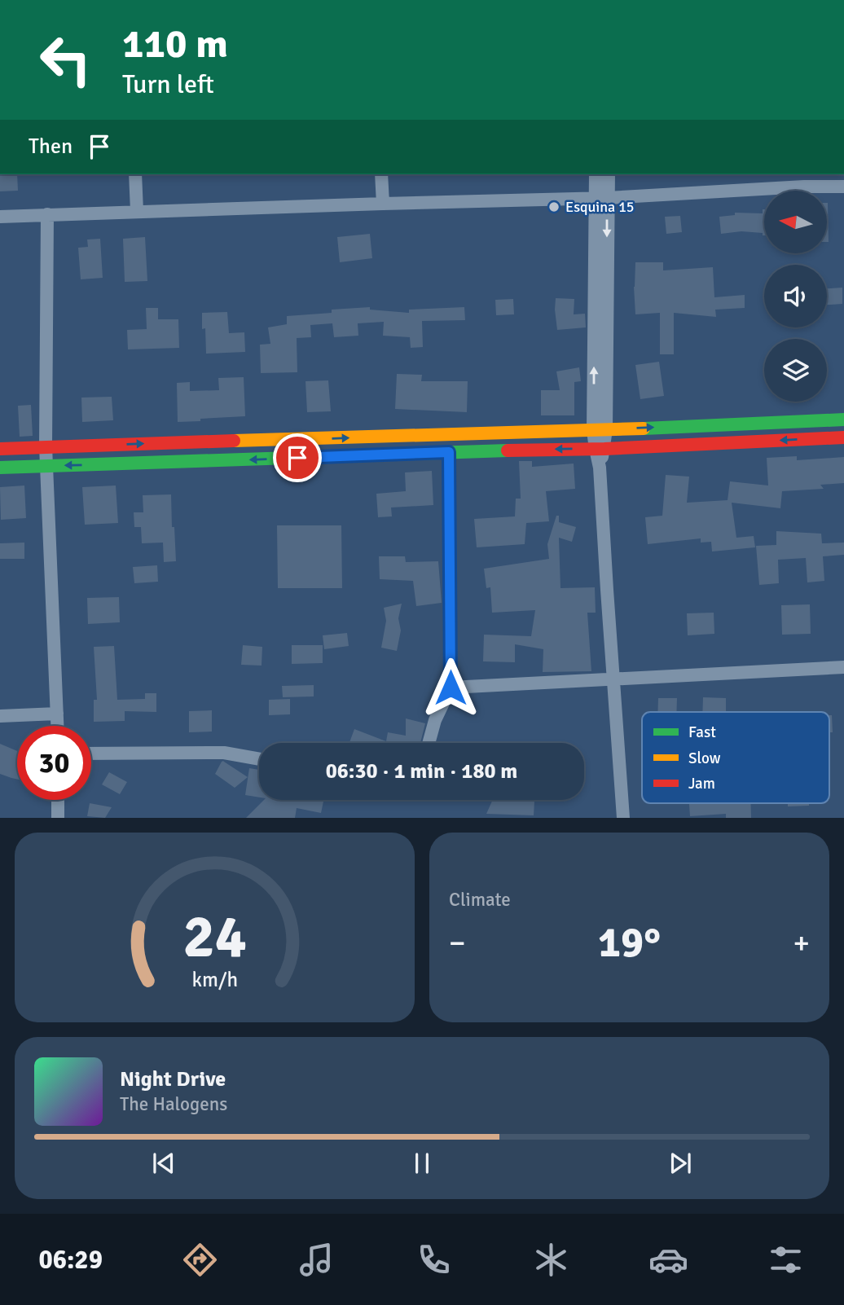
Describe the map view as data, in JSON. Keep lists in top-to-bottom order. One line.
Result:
{"places":["Esquina 15"],"legend":["Fast","Slow","Jam"],"north":"left","page":{"turn":["110 m","Turn left"],"then":"Then","limit":"30","trip":"06:30 · 1 min · 180 m","tile":"Climate","heat":["−","19°","+"],"song":["Night Drive","The Halogens"],"tabs":"06:29","gauge":["24","km/h"]}}
